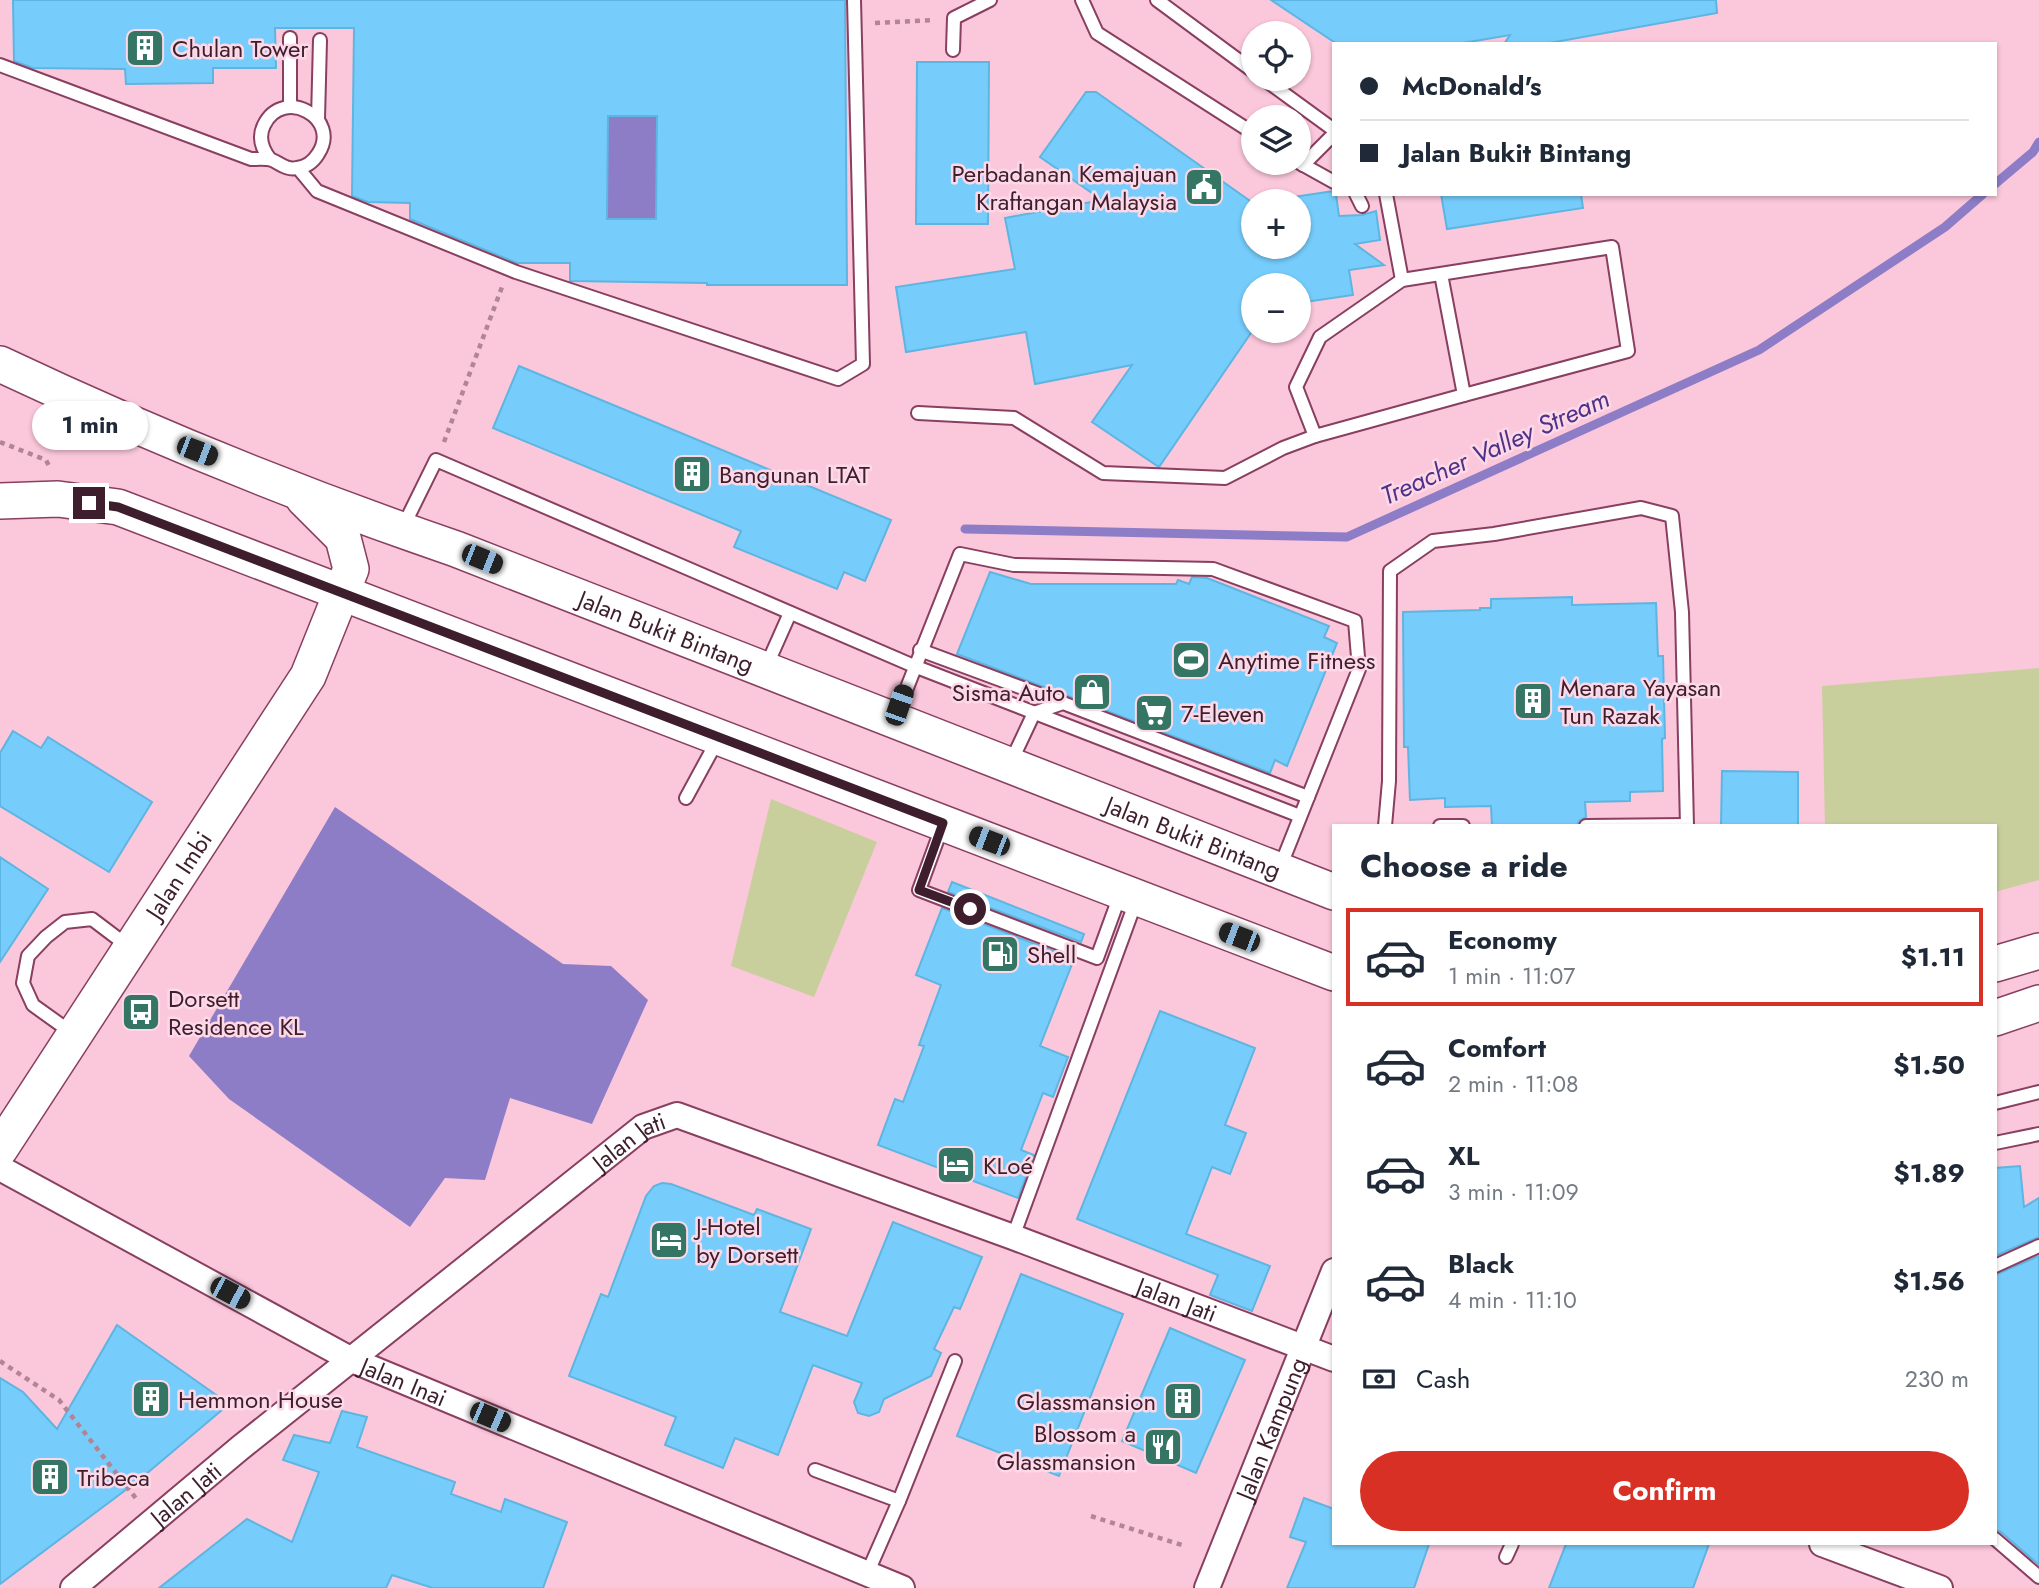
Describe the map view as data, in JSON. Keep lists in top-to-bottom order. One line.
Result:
{"streets":{"main road":["Jalan Bukit Bintang","Jalan Imbi"],"street":["Jalan Jati","Jalan Inai","Jalan Kampung"]},"crossings":[["Jalan Bukit Bintang","Jalan Imbi"],["Jalan Jati","Jalan Inai"],["Jalan Jati","Jalan Kampung"]],"water":["Treacher Valley Stream"],"places":{"building":["Chulan Tower","Bangunan LTAT","Menara Yayasan Tun Razak","Hemmon House","Glassmansion","Tribeca"],"public building":["Perbadanan Kemajuan Kraftangan Malaysia"],"sports":["Anytime Fitness"],"shop":["Sisma Auto"],"supermarket":["7-Eleven"],"fuel station":["Shell"],"bus stop":["Dorsett Residence KL"],"hotel":["KLoé","J-Hotel by Dorsett"],"restaurant":["Blossom a Glassmansion"]},"page":{"map_buttons":["+","−"],"banner":["McDonald's","Jalan Bukit Bintang"],"bubble":"1 min","heading":"Choose a ride","list":[{"name":"Economy","note":"1 min · 11:07","value":"$1.11"},{"name":"Comfort","note":"2 min · 11:08","value":"$1.50"},{"name":"XL","note":"3 min · 11:09","value":"$1.89"},{"name":"Black","note":"4 min · 11:10","value":"$1.56"}],"pay":["Cash","230 m"],"buttons":"Confirm"}}
